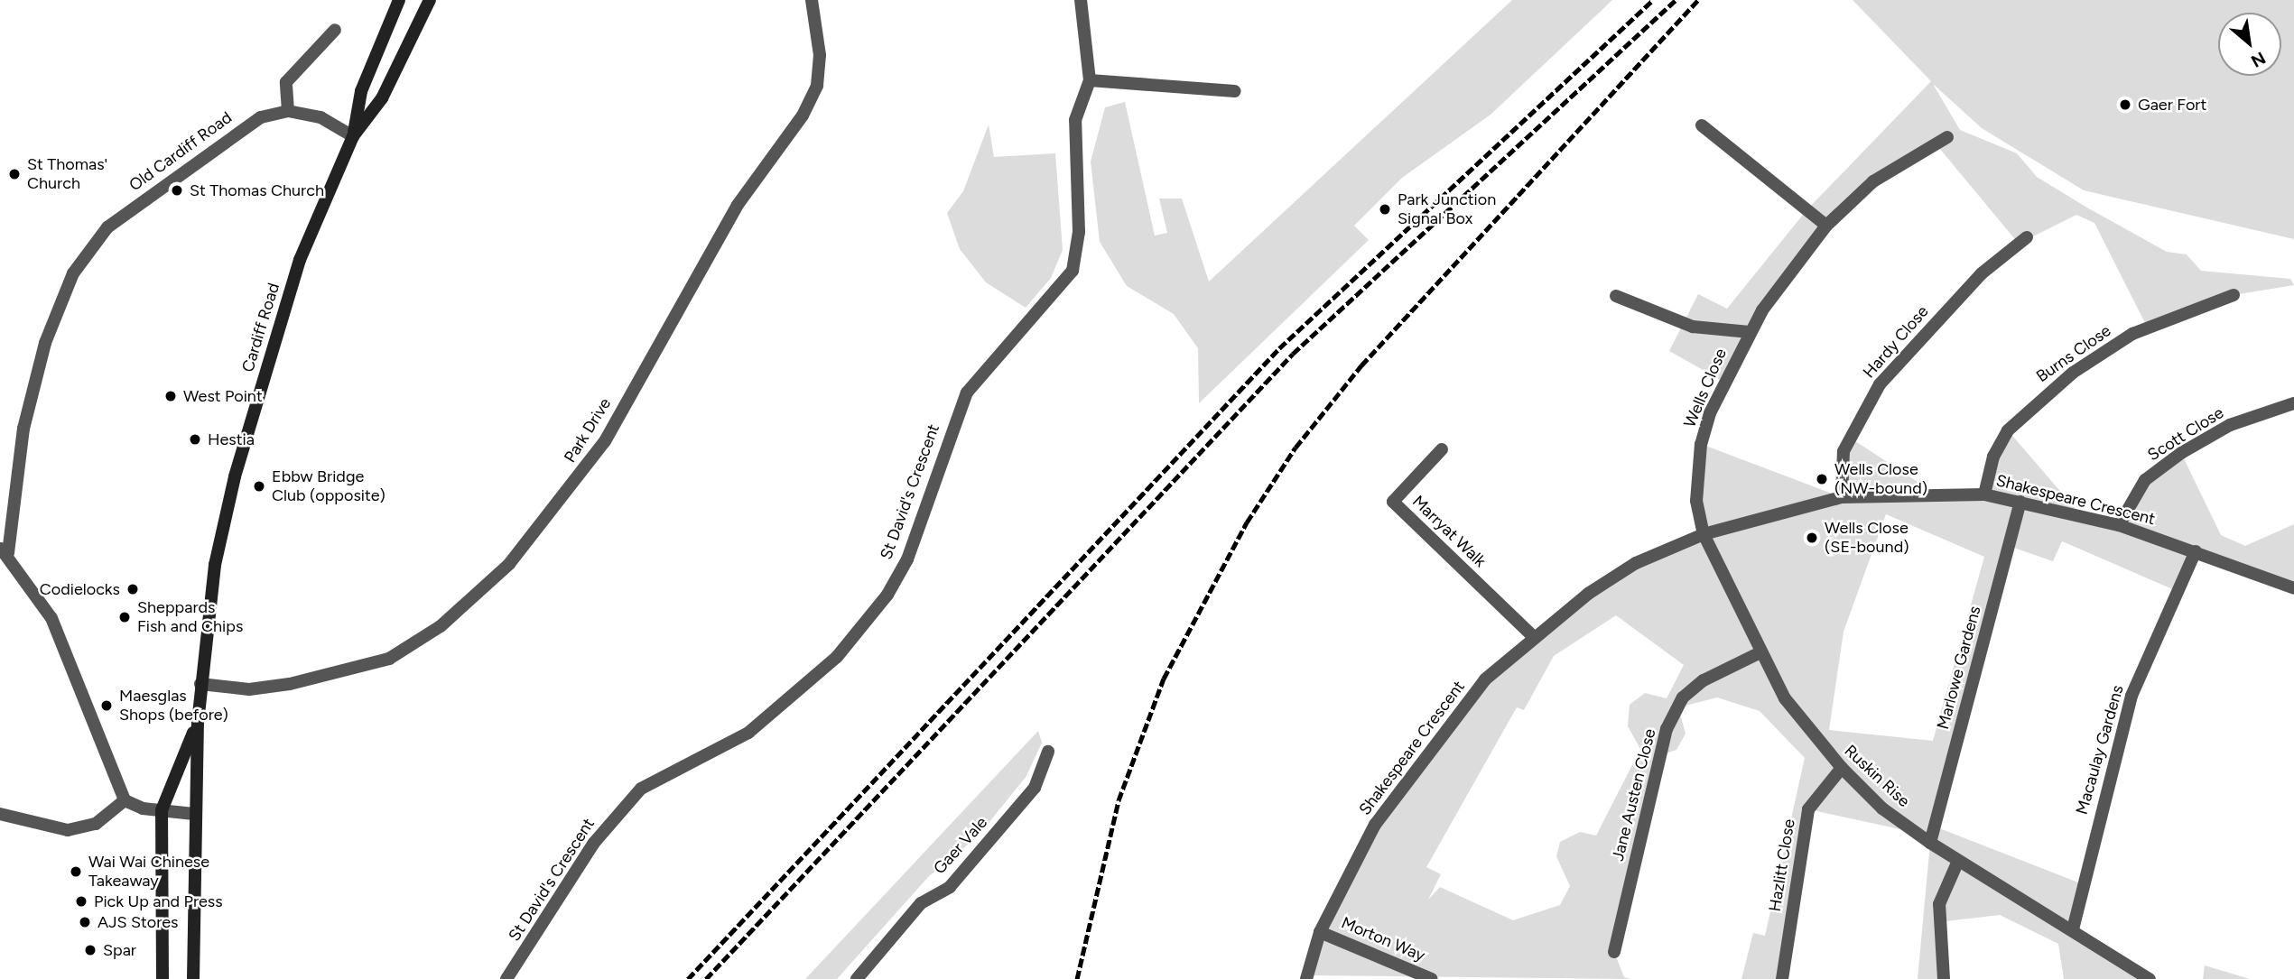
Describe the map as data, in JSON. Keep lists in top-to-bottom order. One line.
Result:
{"streets":{"main road":["Cardiff Road"],"street":["Old Cardiff Road","Hardy Close","Burns Close","Wells Close","Park Drive","Scott Close","St David's Crescent","Shakespeare Crescent","Marryat Walk","Marlowe Gardens","Macaulay Gardens","Ruskin Rise","Jane Austen Close","Gaer Vale","Hazlitt Close","Morton Way"]},"crossings":[["Cardiff Road","Park Drive"],["Hardy Close","Shakespeare Crescent"],["Burns Close","Shakespeare Crescent"],["Wells Close","Shakespeare Crescent"],["Wells Close","Ruskin Rise"],["Scott Close","Shakespeare Crescent"],["Shakespeare Crescent","Marryat Walk"],["Shakespeare Crescent","Marlowe Gardens"],["Shakespeare Crescent","Macaulay Gardens"],["Shakespeare Crescent","Ruskin Rise"],["Shakespeare Crescent","Morton Way"],["Marlowe Gardens","Ruskin Rise"],["Macaulay Gardens","Ruskin Rise"],["Ruskin Rise","Jane Austen Close"],["Ruskin Rise","Hazlitt Close"]],"places":["Gaer Fort","St Thomas' Church","St Thomas Church","Park Junction Signal Box","West Point","Hestia","Wells Close (NW-bound)","Ebbw Bridge Club (opposite)","Wells Close (SE-bound)","Codielocks","Sheppards Fish and Chips","Maesglas Shops (before)","Wai Wai Chinese Takeaway","Pick Up and Press","AJS Stores","Spar"],"north":"bottom right"}
